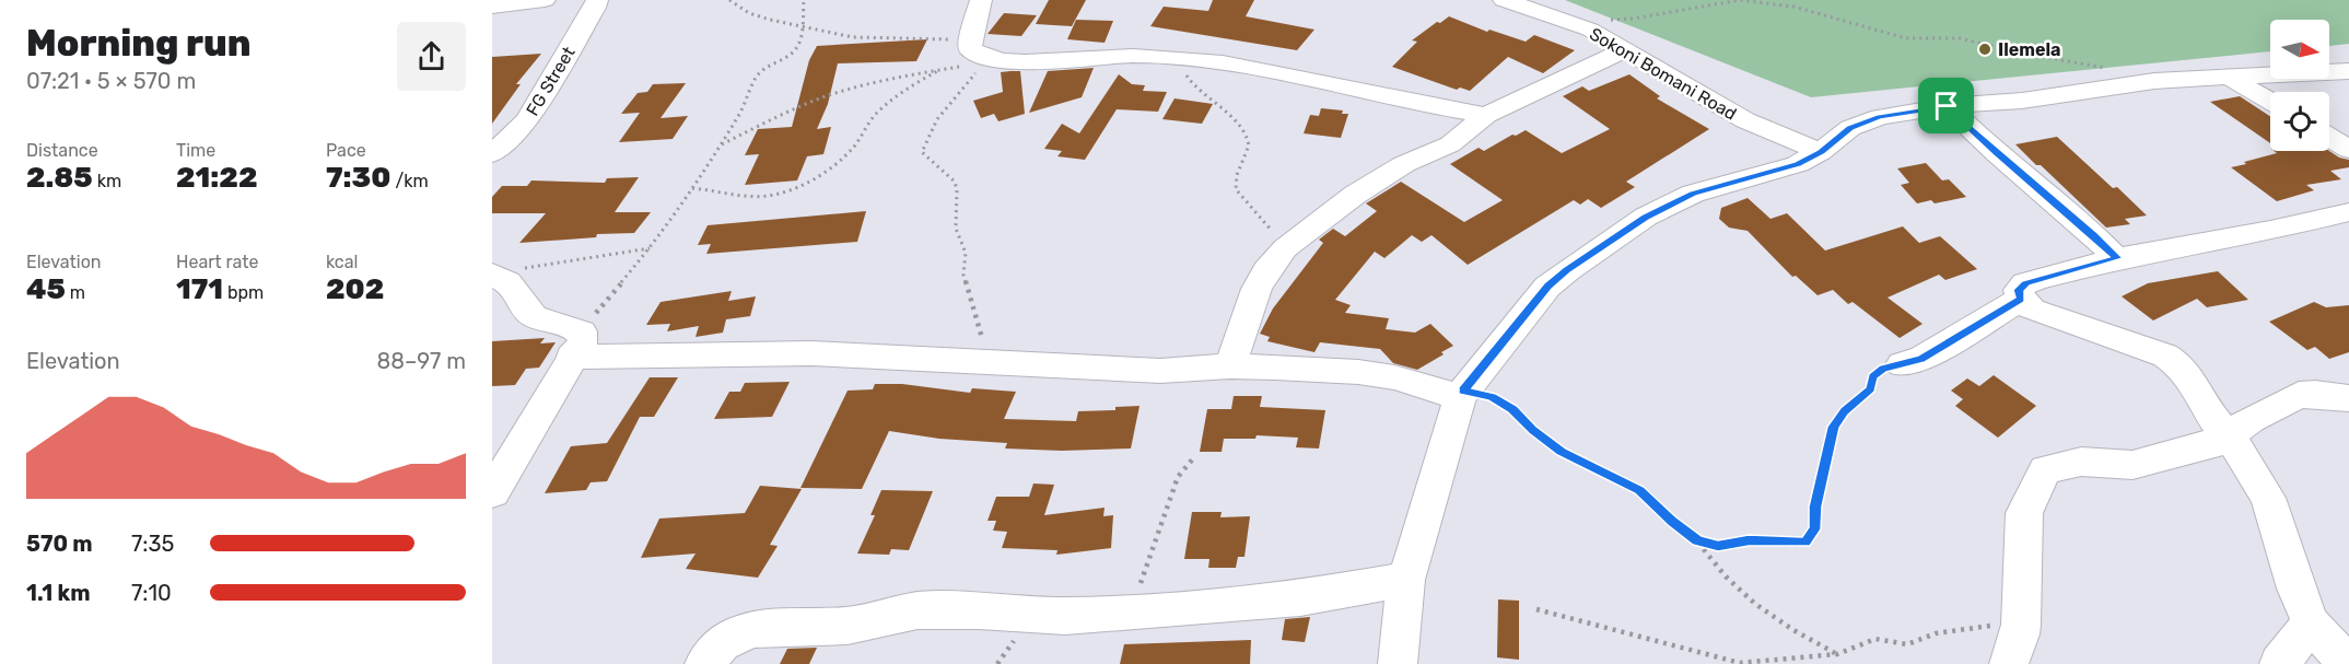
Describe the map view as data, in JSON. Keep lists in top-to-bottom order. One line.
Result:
{"streets":{"street":["Sokoni Bomani Road","FG Street"]},"places":["Ilemela"],"north":"right","page":{"heading":["Morning run","07:21 · 5 × 570 m"],"stats":[["Distance","2.85 km"],["Time","21:22"],["Pace","7:30 /km"],["Elevation","45 m"],["Heart rate","171 bpm"],["kcal","202"]],"chart":["Elevation","88–97 m"],"list":[{"name":"570 m","note":"7:35"},{"name":"1.1 km","note":"7:10"}]}}
